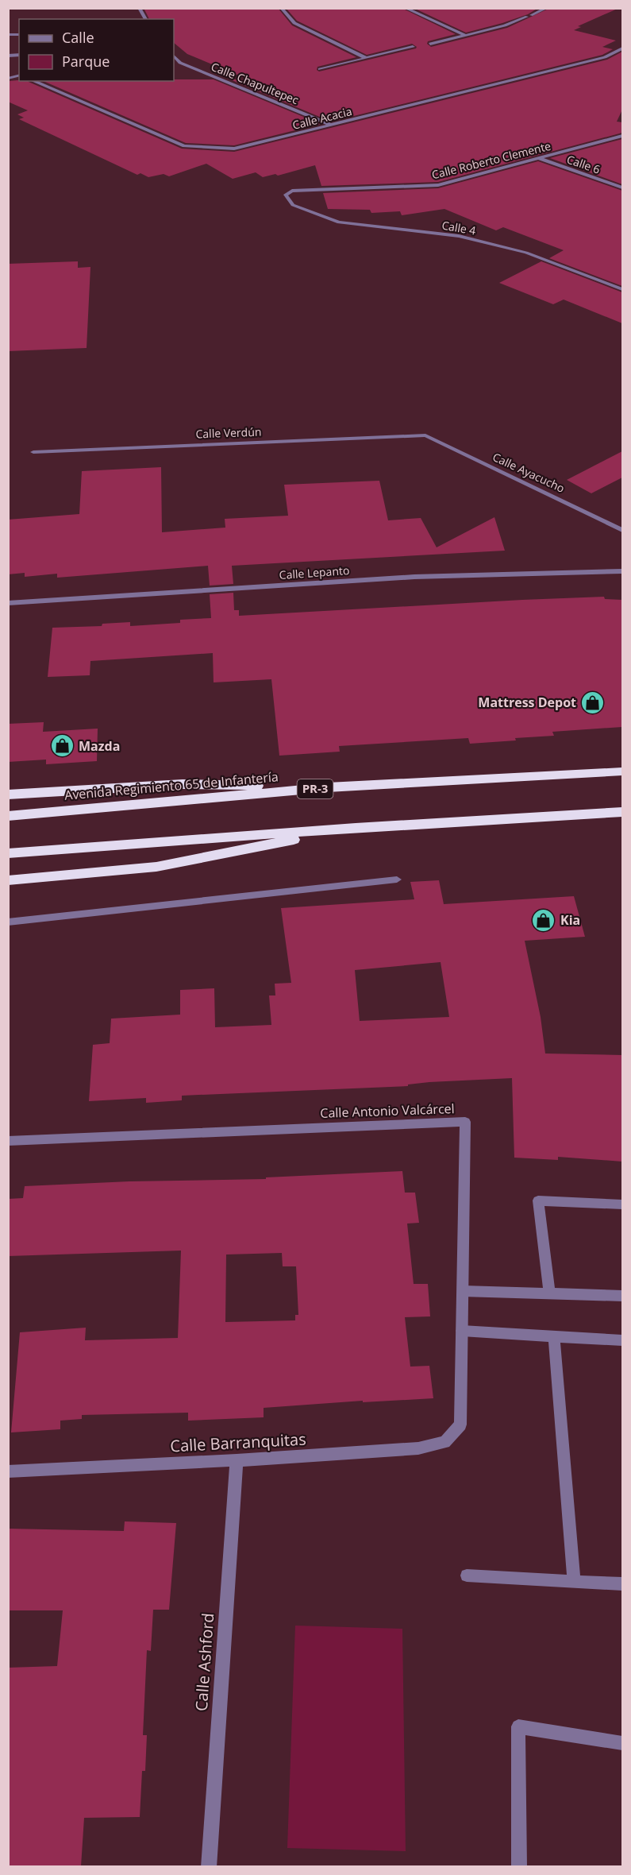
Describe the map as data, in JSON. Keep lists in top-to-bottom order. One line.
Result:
{"streets":{"highway":["Avenida Regimiento 65 de Infantería","PR-3"],"street":["Calle Chapultepec","Calle Acacia","Calle Roberto Clemente","Calle 6","Calle 4","Calle Verdún","Calle Ayacucho","Calle Lepanto","Calle Antonio Valcárcel","Calle Barranquitas","Calle Ashford"]},"crossings":[["Calle Chapultepec","Calle Acacia"],["Calle Roberto Clemente","Calle 6"],["Calle Roberto Clemente","Calle 4"],["Calle Verdún","Calle Ayacucho"],["Calle Antonio Valcárcel","Calle Barranquitas"],["Calle Barranquitas","Calle Ashford"]],"places":{"shop":["Mattress Depot","Mazda","Kia"]},"legend":["Calle","Parque"]}
